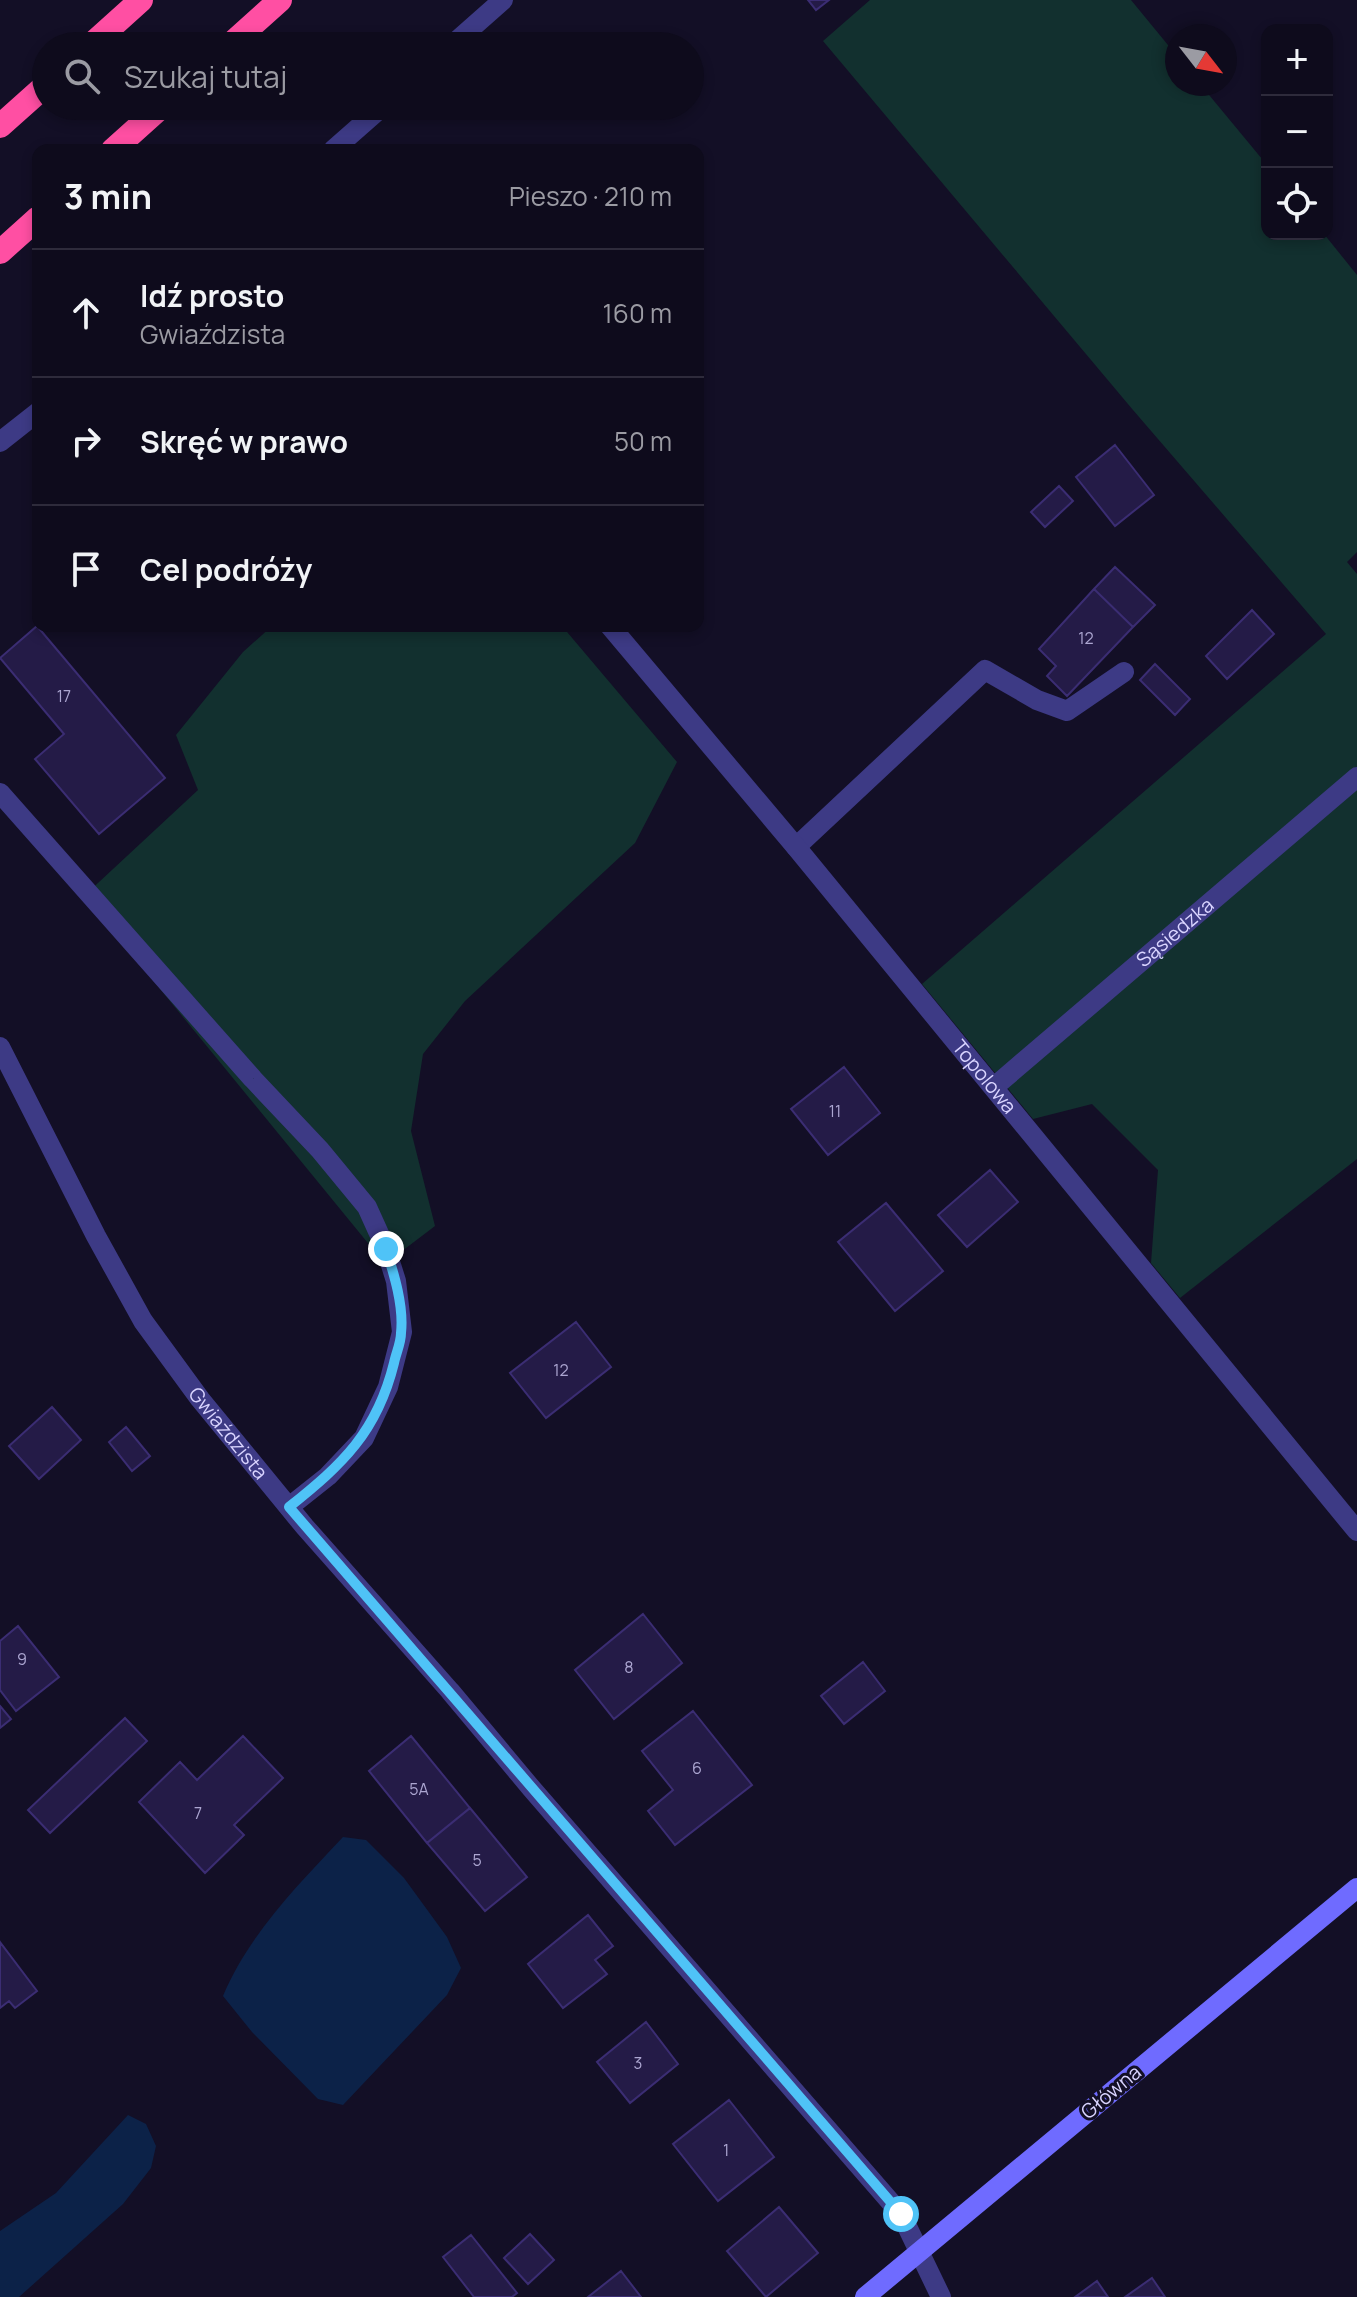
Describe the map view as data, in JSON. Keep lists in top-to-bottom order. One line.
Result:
{"streets":{"main road":["Główna"],"street":["Sąsiedzka","Topolowa","Gwiaździsta"]},"crossings":[["Sąsiedzka","Topolowa"],["Gwiaździsta","Główna"]],"house_numbers":["12","17","11","12","9","8","6","5A","7","5","3","1"],"north":"bottom right","page":{"map_buttons":["+","−"],"search":"Szukaj tutaj","heading":["3 min","Pieszo · 210 m"],"list":[["Idź prosto","Gwiaździsta","160 m"],["Skręć w prawo","50 m"],"Cel podróży"]}}
